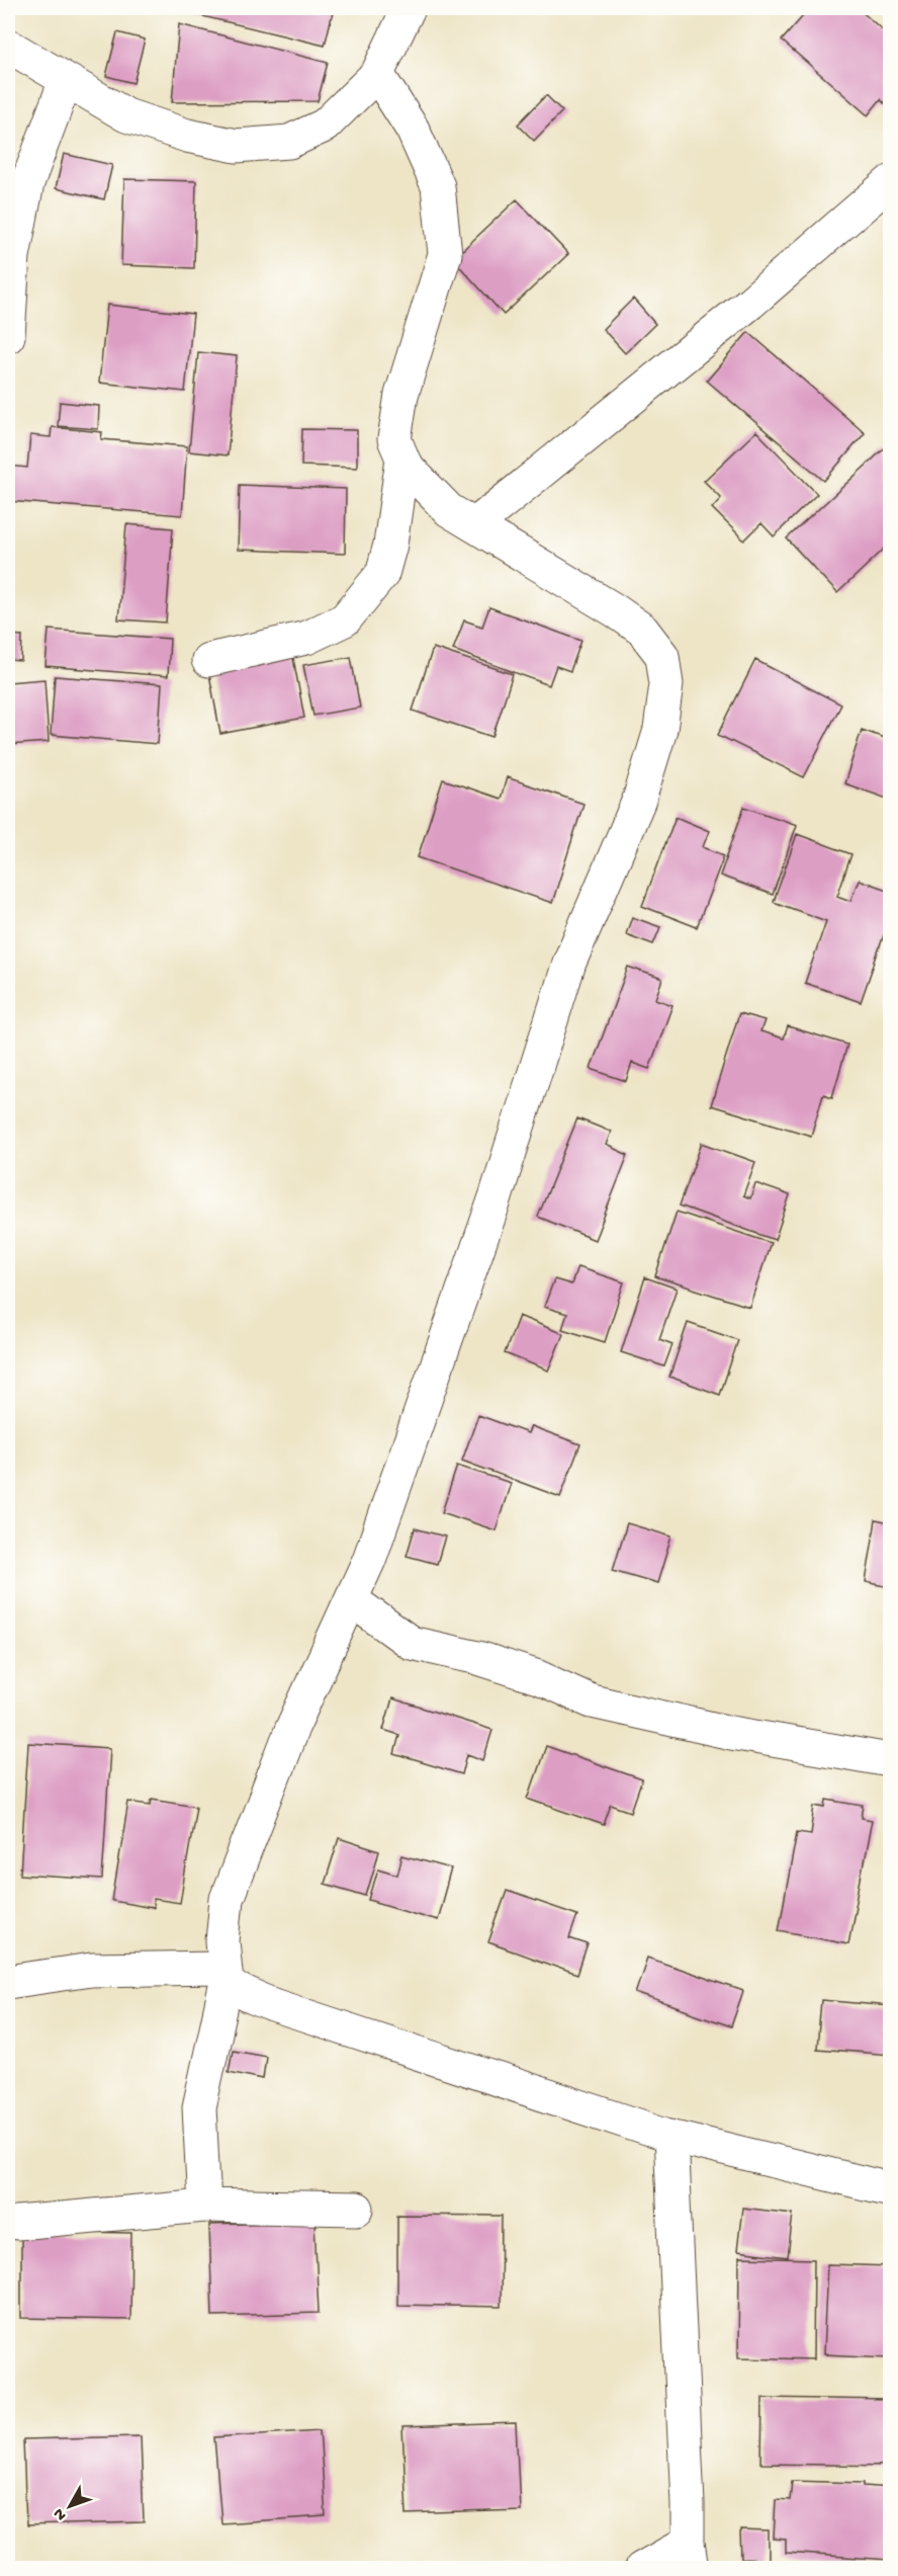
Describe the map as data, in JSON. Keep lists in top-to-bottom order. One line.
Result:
{"north":"bottom left"}
